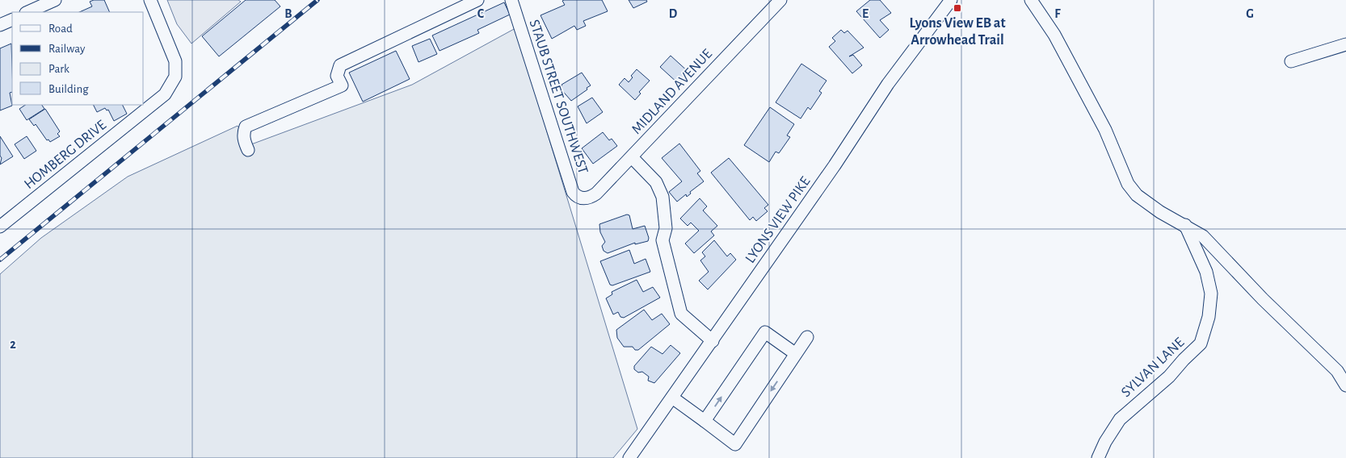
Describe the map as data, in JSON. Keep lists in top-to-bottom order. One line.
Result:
{"streets":{"street":["MIDLAND AVENUE","STAUB STREET SOUTHWEST","HOMBERG DRIVE","LYONS VIEW PIKE","SYLVAN LANE"]},"crossings":[["MIDLAND AVENUE","STAUB STREET SOUTHWEST"]],"places":{"transit":["Lyons View EB at Arrowhead Trail"]},"legend":["Road","Railway","Park","Building"],"grid":{"columns":["B","C","D","E","F","G"],"rows":["2"]}}
